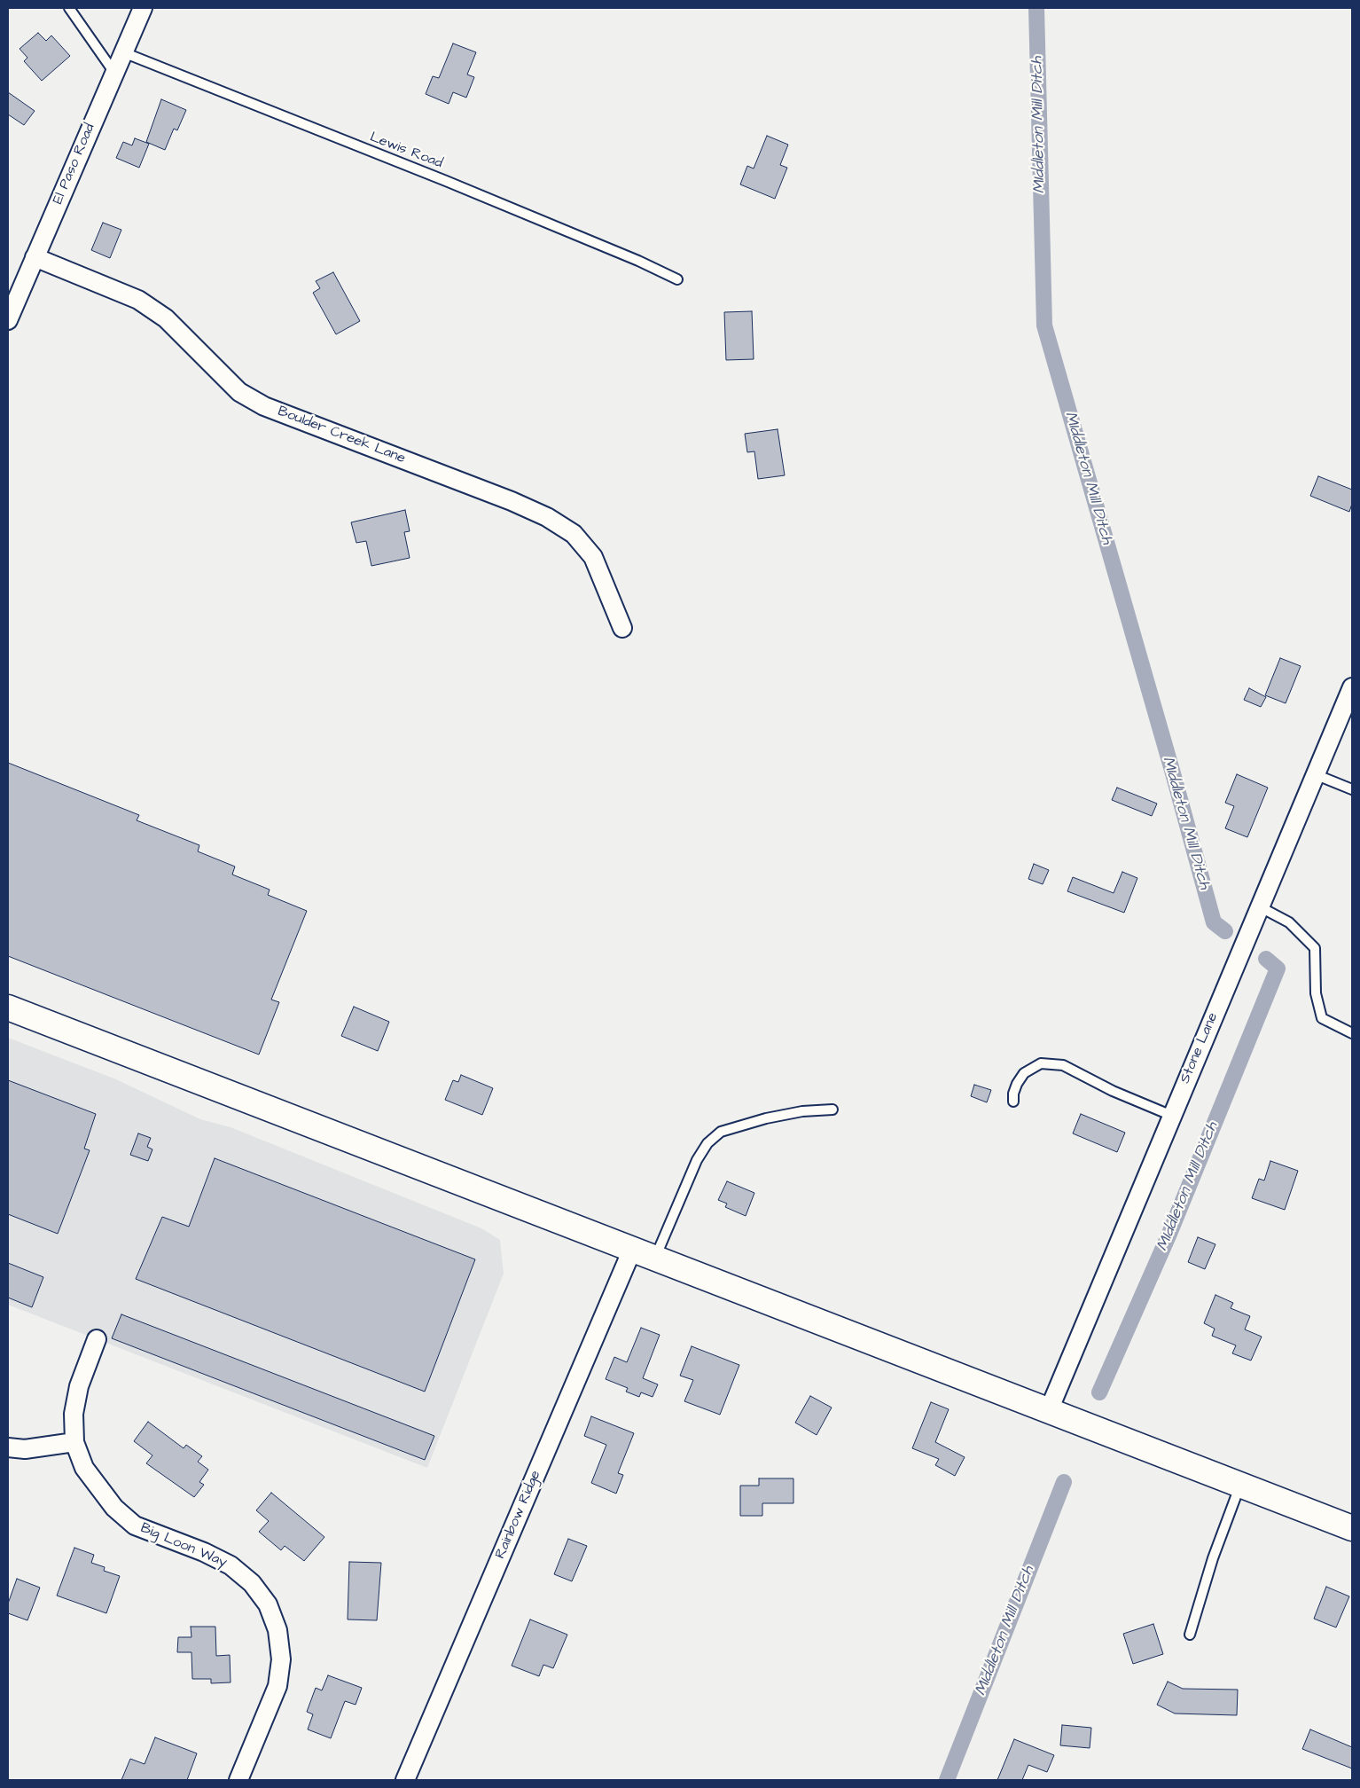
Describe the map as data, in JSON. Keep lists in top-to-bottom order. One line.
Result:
{"streets":{"street":["El Paso Road","Boulder Creek Lane","Stone Lane","Rainbow Ridge","Big Loon Way"],"lane":["Lewis Road"]},"crossings":[["Lewis Road","El Paso Road"],["El Paso Road","Boulder Creek Lane"]],"water":["MIddleton Mill Ditch"]}
